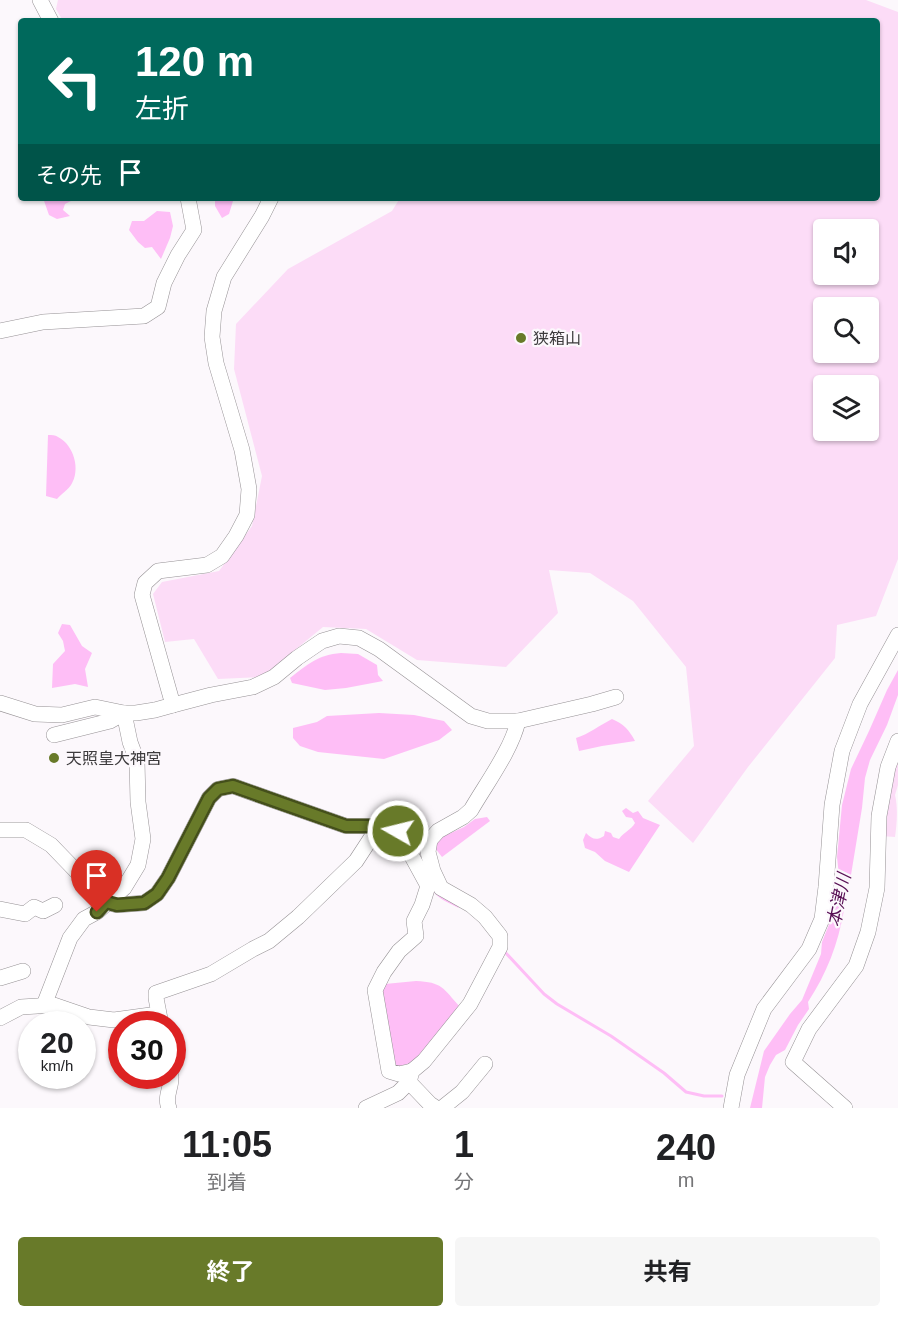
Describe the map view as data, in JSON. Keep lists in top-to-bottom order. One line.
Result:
{"water":["本津川"],"places":["狭箱山","天照皇大神宮"],"page":{"turn":["120 m","左折"],"then":"その先","speed":"20 km/h","limit":"30","eta":["11:05","到着","1","分","240","m"],"buttons":["終了","共有"]}}
